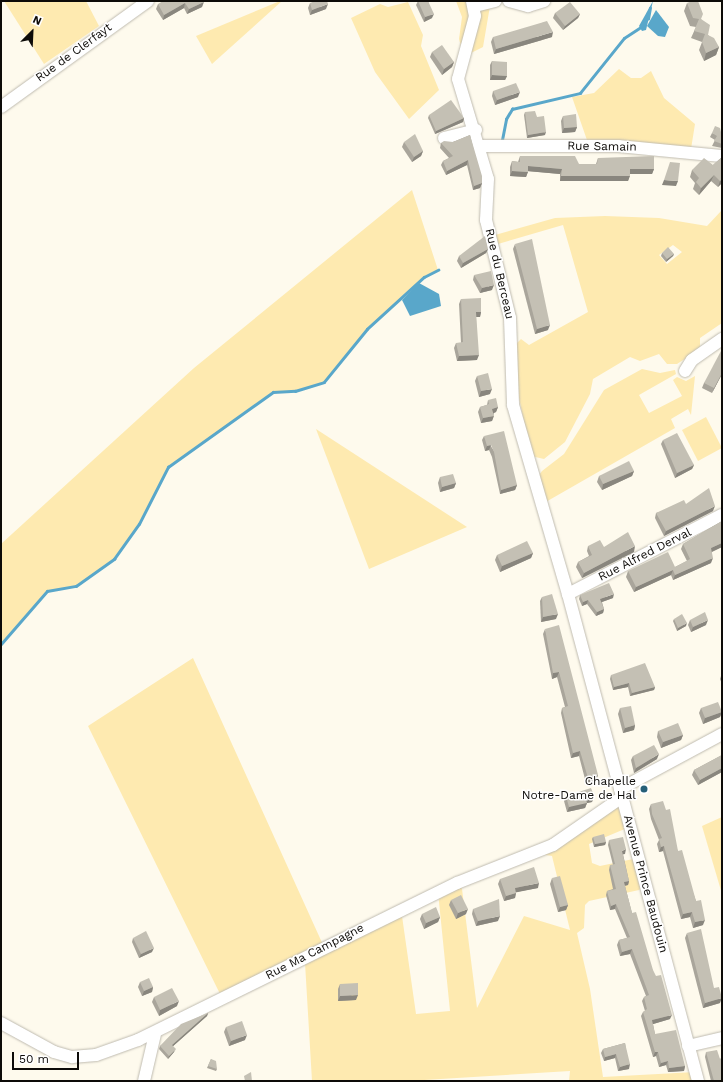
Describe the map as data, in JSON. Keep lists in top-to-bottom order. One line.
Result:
{"streets":{"street":["Rue de Clerfayt","Rue Samain","Rue du Berceau","Rue Alfred Derval","Avenue Prince Baudouin","Rue Ma Campagne"]},"crossings":[["Rue Samain","Rue du Berceau"],["Rue du Berceau","Rue Alfred Derval"],["Rue du Berceau","Avenue Prince Baudouin"],["Rue Alfred Derval","Avenue Prince Baudouin"],["Avenue Prince Baudouin","Rue Ma Campagne"]],"places":["Chapelle Notre-Dame de Hal"],"scale_bar":"50 m","north":"top right"}
